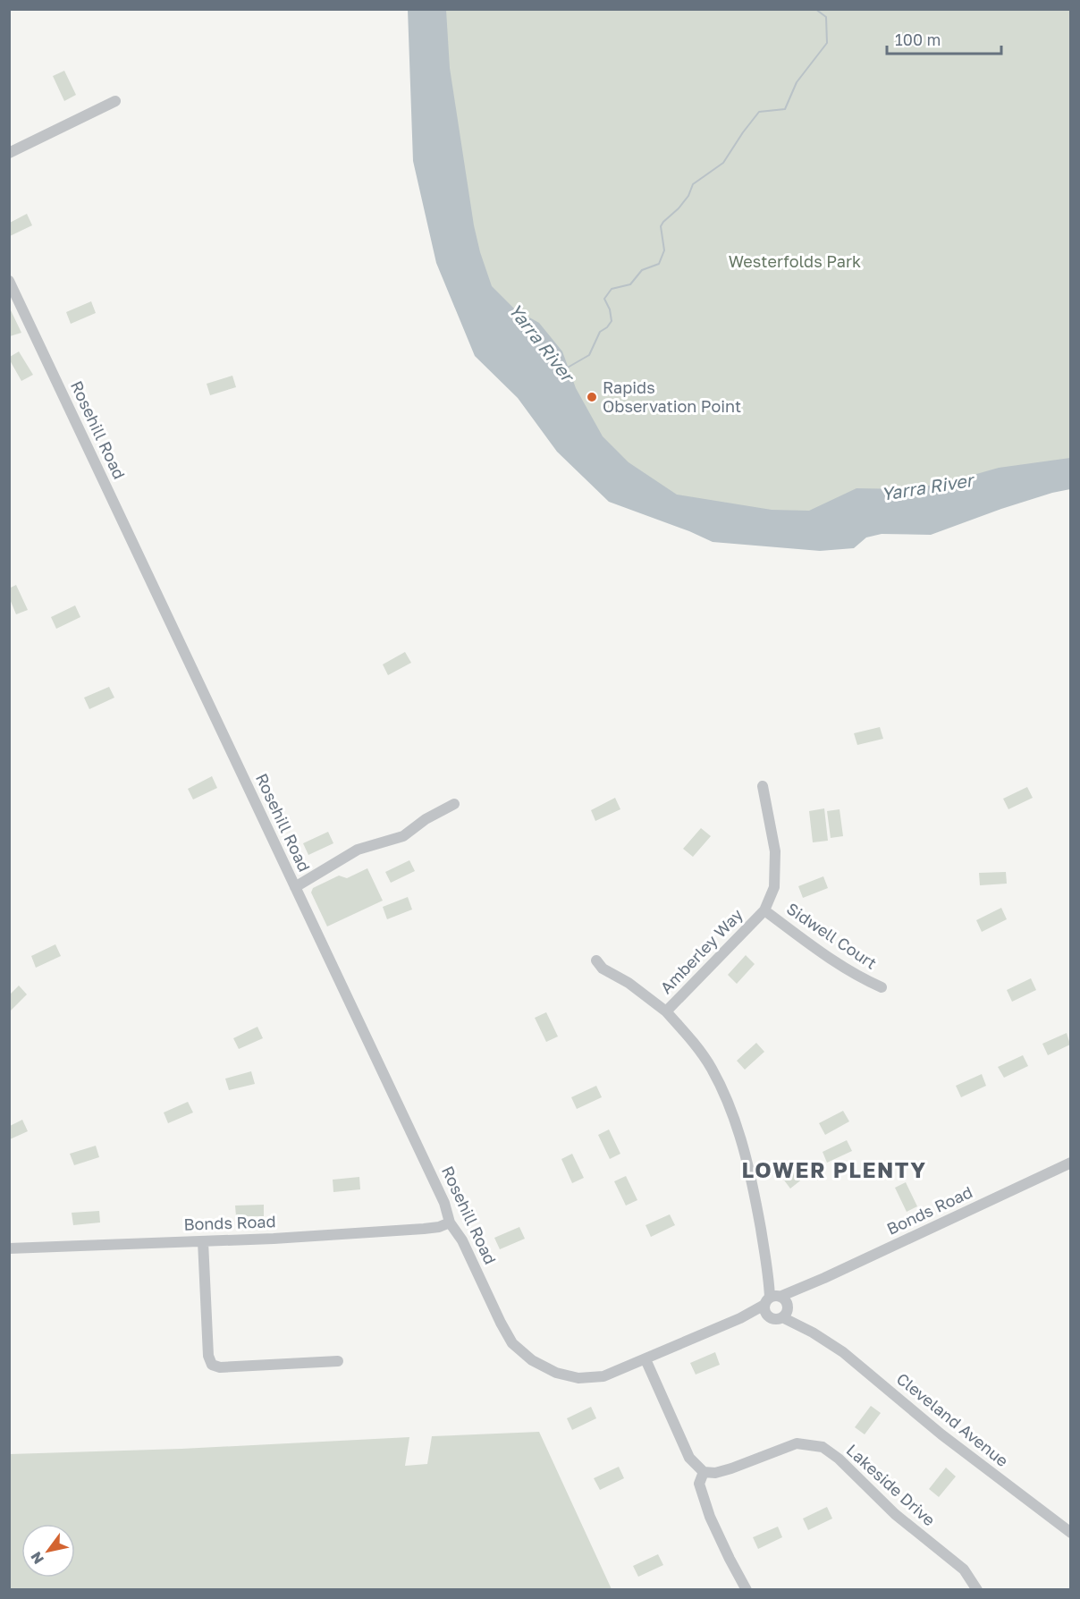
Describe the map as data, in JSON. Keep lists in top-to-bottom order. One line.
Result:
{"streets":{"street":["Rosehill Road","Sidwell Court","Amberley Way","Bonds Road","Cleveland Avenue","Lakeside Drive"]},"crossings":[["Rosehill Road","Bonds Road"],["Sidwell Court","Amberley Way"],["Amberley Way","Bonds Road"],["Amberley Way","Cleveland Avenue"],["Bonds Road","Cleveland Avenue"]],"districts":["LOWER PLENTY"],"water":["Yarra River"],"parks":["Westerfolds Park"],"places":["Rapids Observation Point"],"scale_bar":"100 m","north":"bottom left"}
